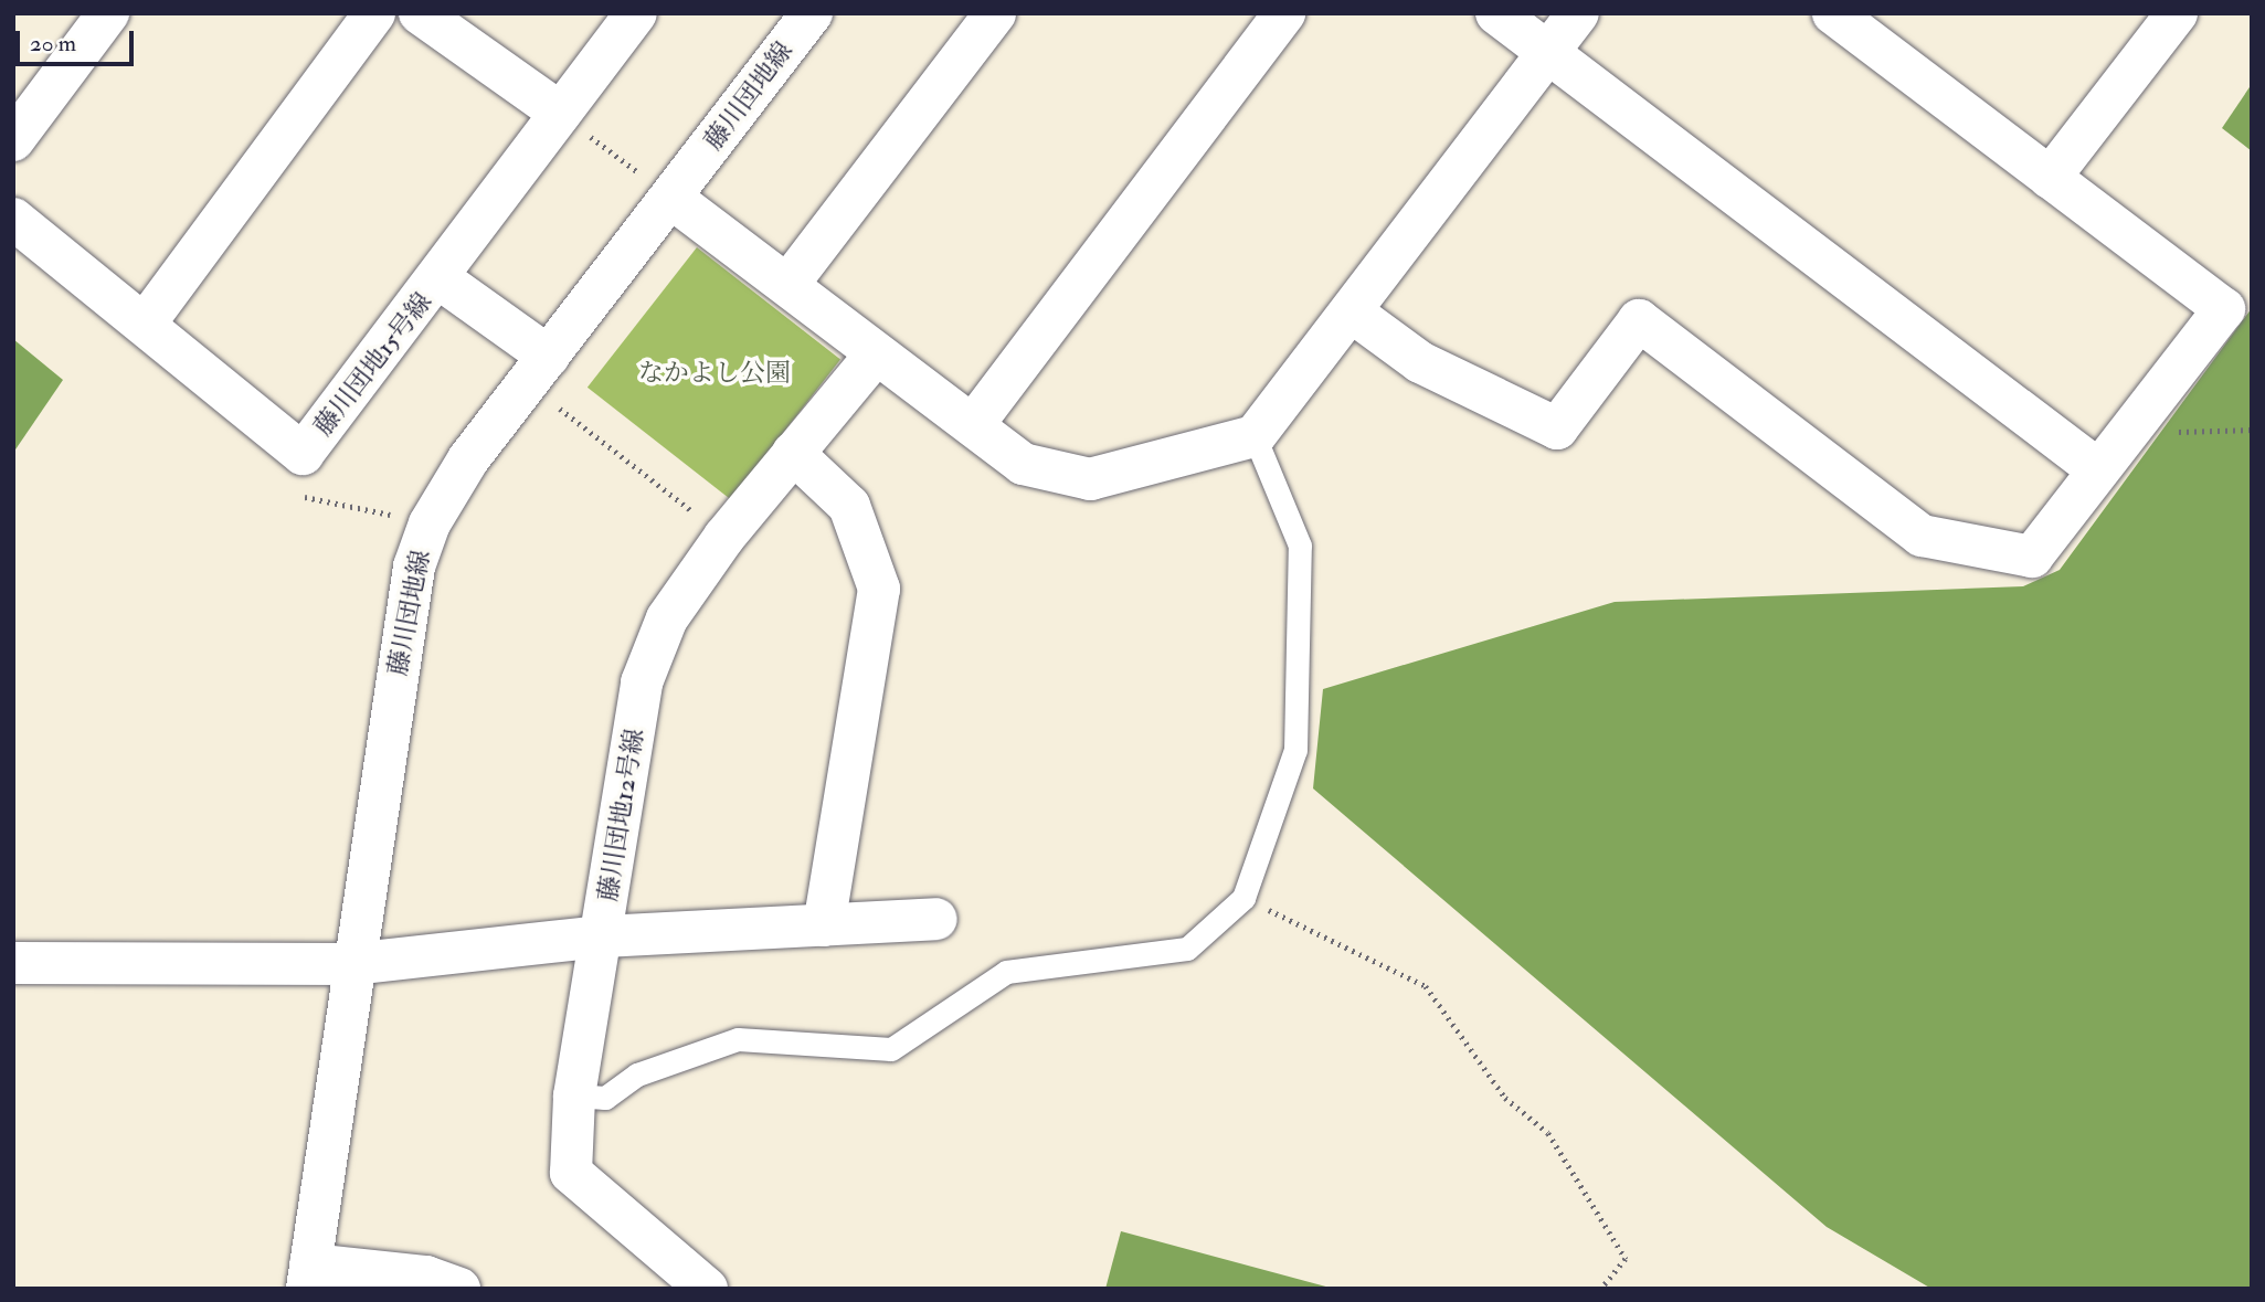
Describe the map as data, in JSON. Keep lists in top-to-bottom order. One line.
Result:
{"streets":{"street":["藤川団地線","藤川団地15号線","藤川団地12号線"]},"parks":["なかよし公園"],"scale_bar":"20 m"}
